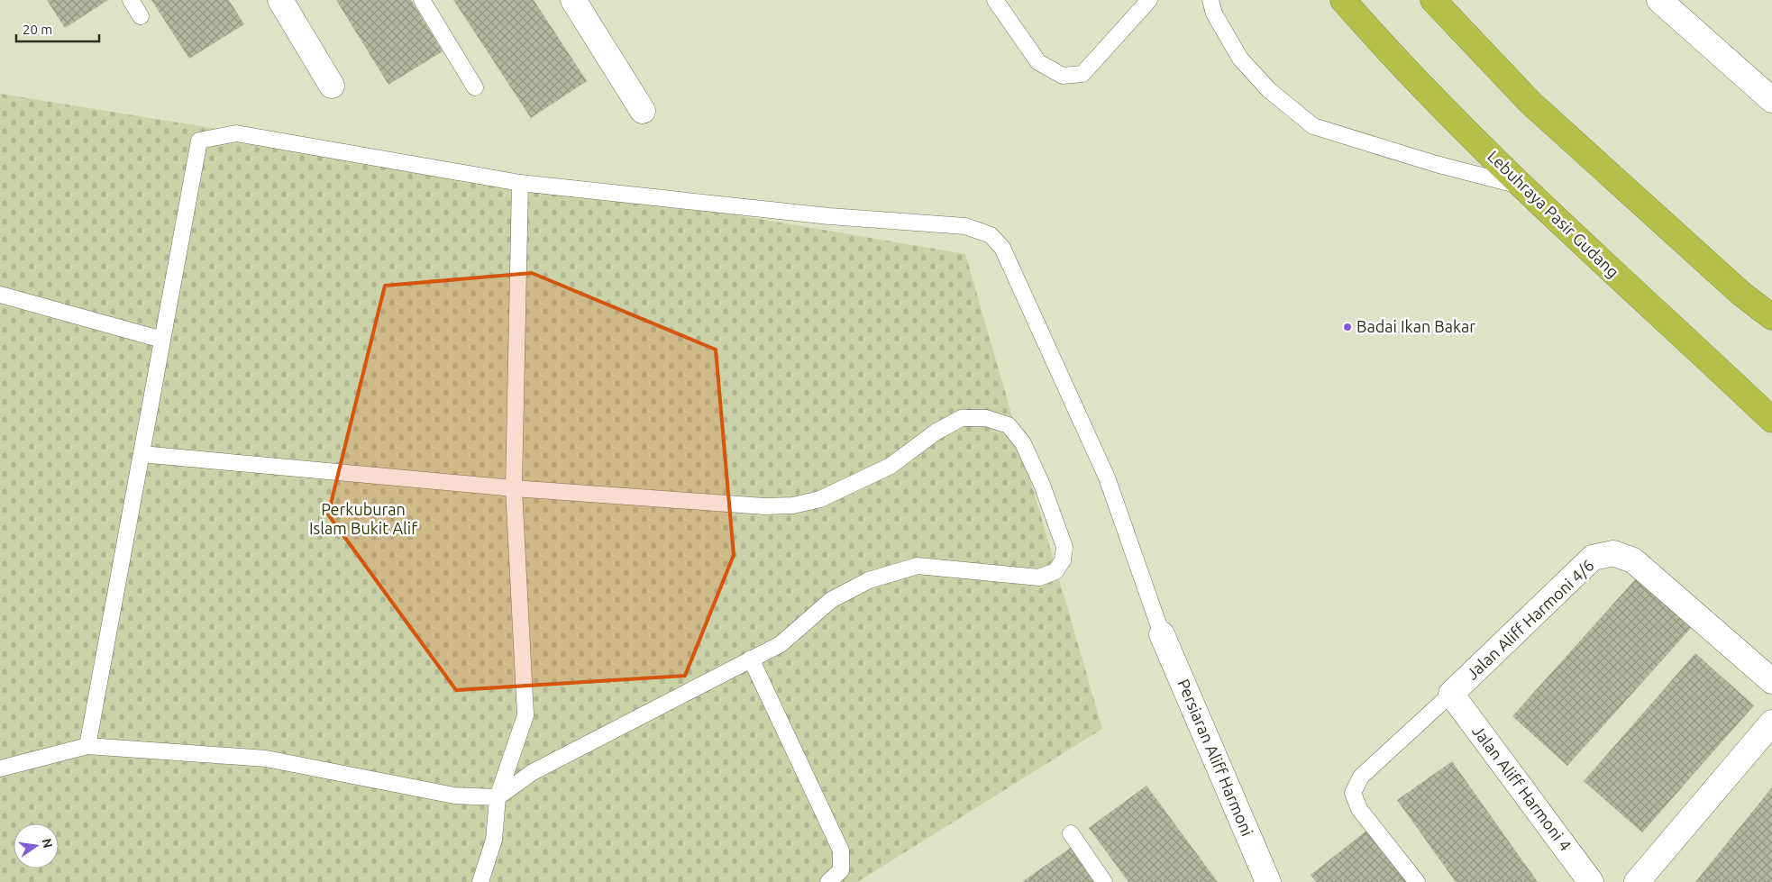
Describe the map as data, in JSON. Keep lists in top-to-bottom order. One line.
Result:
{"streets":{"highway":["Lebuhraya Pasir Gudang"],"street":["Jalan Aliff Harmoni 4/6","Persiaran Aliff Harmoni","Jalan Aliff Harmoni 4"]},"crossings":[["Jalan Aliff Harmoni 4/6","Jalan Aliff Harmoni 4"]],"parks":["Perkuburan Islam Bukit Alif"],"places":["Badai Ikan Bakar"],"scale_bar":"20 m","north":"right"}
